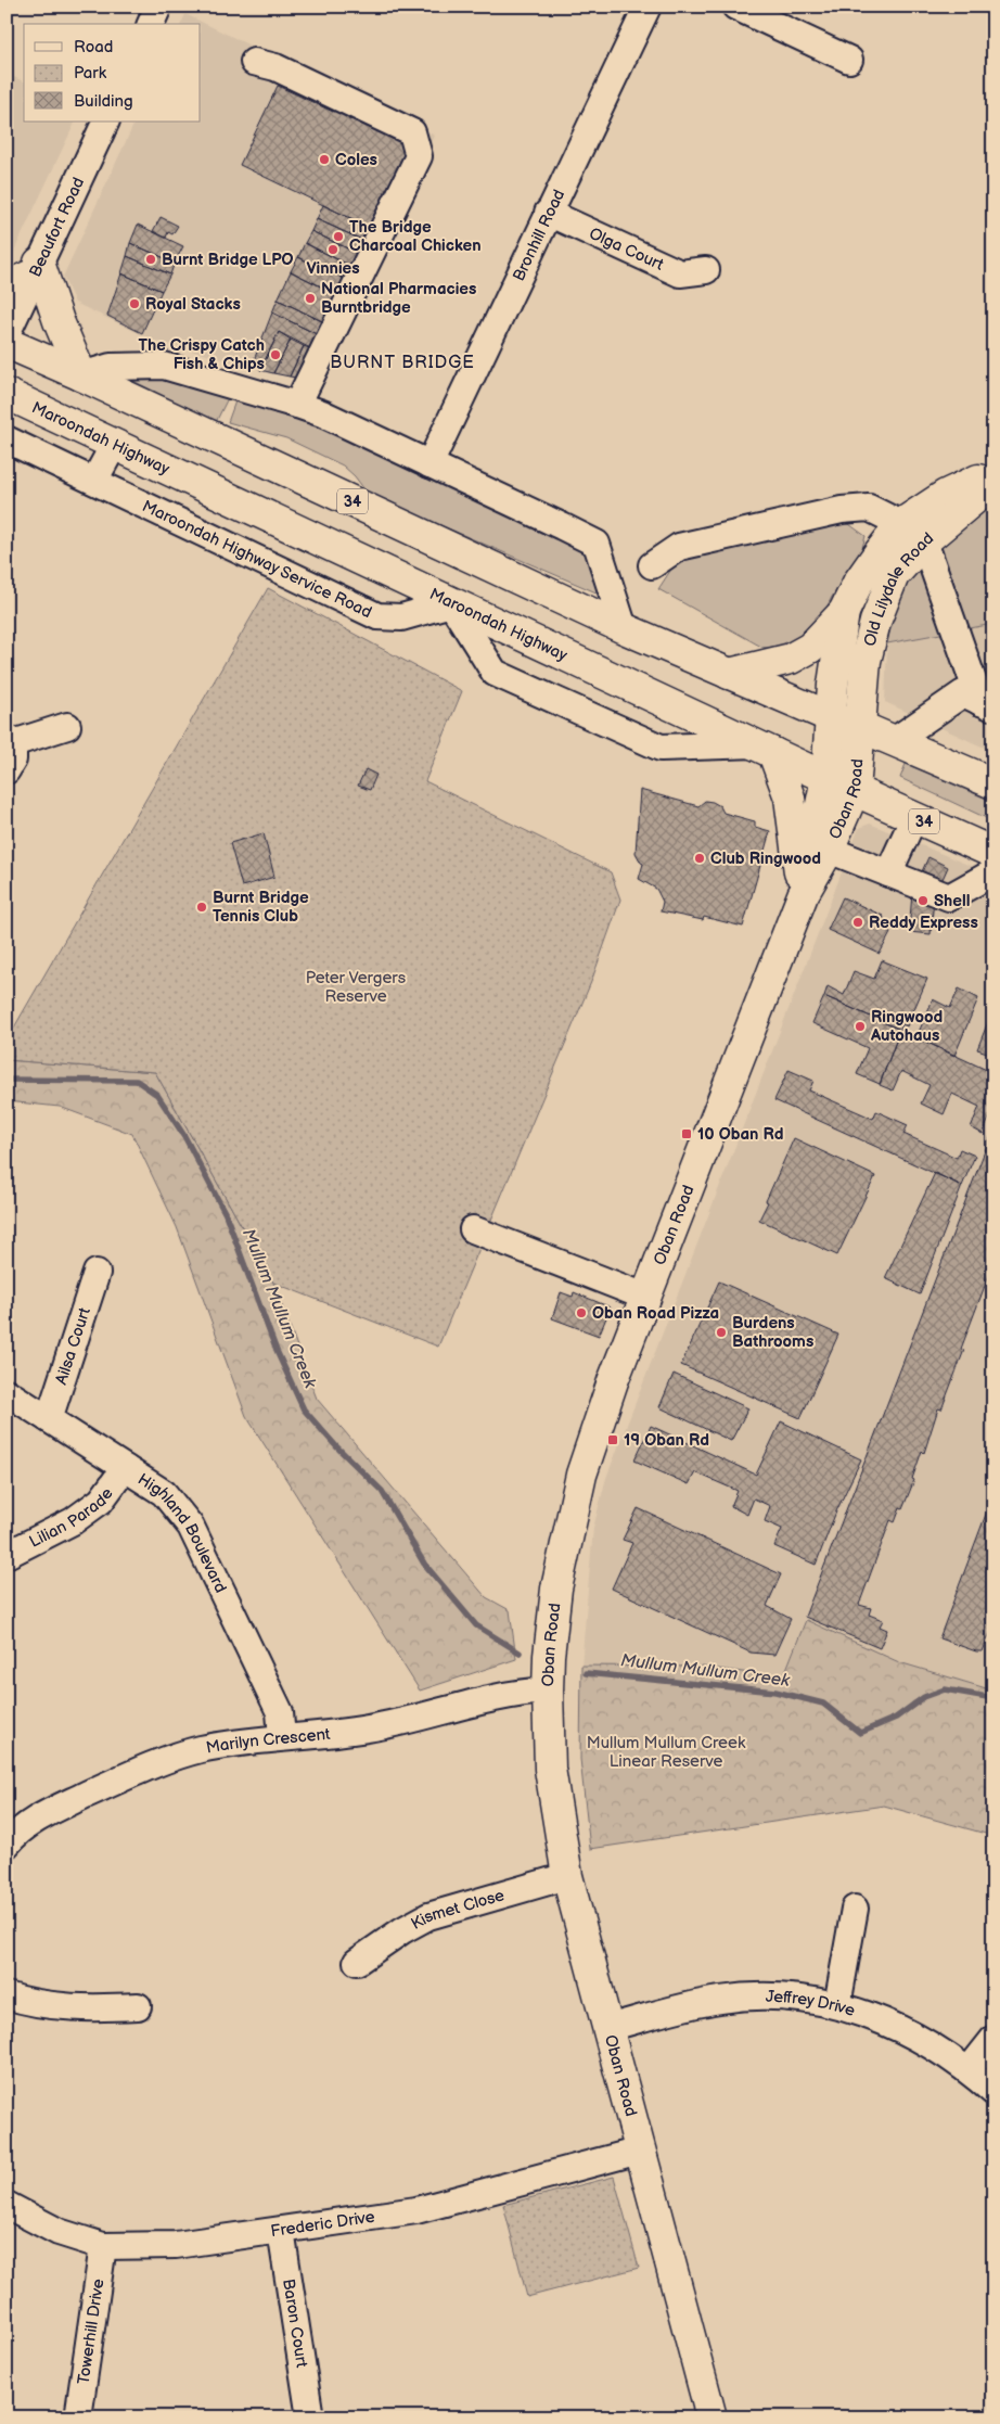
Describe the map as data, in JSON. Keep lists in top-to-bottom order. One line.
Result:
{"streets":{"main road":["Maroondah Highway","34","Old Lilydale Road","Oban Road"],"street":["Beaufort Road","Bronhill Road","Olga Court","Maroondah Highway Service Road","Ailsa Court","Lilian Parade","Highland Boulevard","Marilyn Crescent","Kismet Close","Jeffrey Drive","Frederic Drive","Baron Court","Towerhill Drive"]},"crossings":[["Bronhill Road","Olga Court"],["Maroondah Highway","Maroondah Highway Service Road"],["Maroondah Highway","Oban Road"],["34","Old Lilydale Road"],["34","Oban Road"],["Old Lilydale Road","Oban Road"],["Oban Road","Marilyn Crescent"],["Oban Road","Kismet Close"],["Oban Road","Jeffrey Drive"],["Oban Road","Frederic Drive"],["Ailsa Court","Highland Boulevard"],["Lilian Parade","Highland Boulevard"],["Highland Boulevard","Marilyn Crescent"],["Frederic Drive","Baron Court"],["Frederic Drive","Towerhill Drive"]],"districts":["BURNT BRIDGE"],"water":["Mullum Mullum Creek"],"parks":["Peter Vergers Reserve","Mullum Mullum Creek Linear Reserve"],"places":{"other":["Coles","The Bridge Charcoal Chicken","Vinnies","Burnt Bridge LPO","National Pharmacies Burntbridge","Royal Stacks","The Crispy Catch Fish & Chips","Club Ringwood","Shell","Burnt Bridge Tennis Club","Reddy Express","Ringwood Autohaus","Oban Road Pizza","Burdens Bathrooms"],"transit":["10 Oban Rd","19 Oban Rd"]},"legend":["Road","Park","Building"]}
